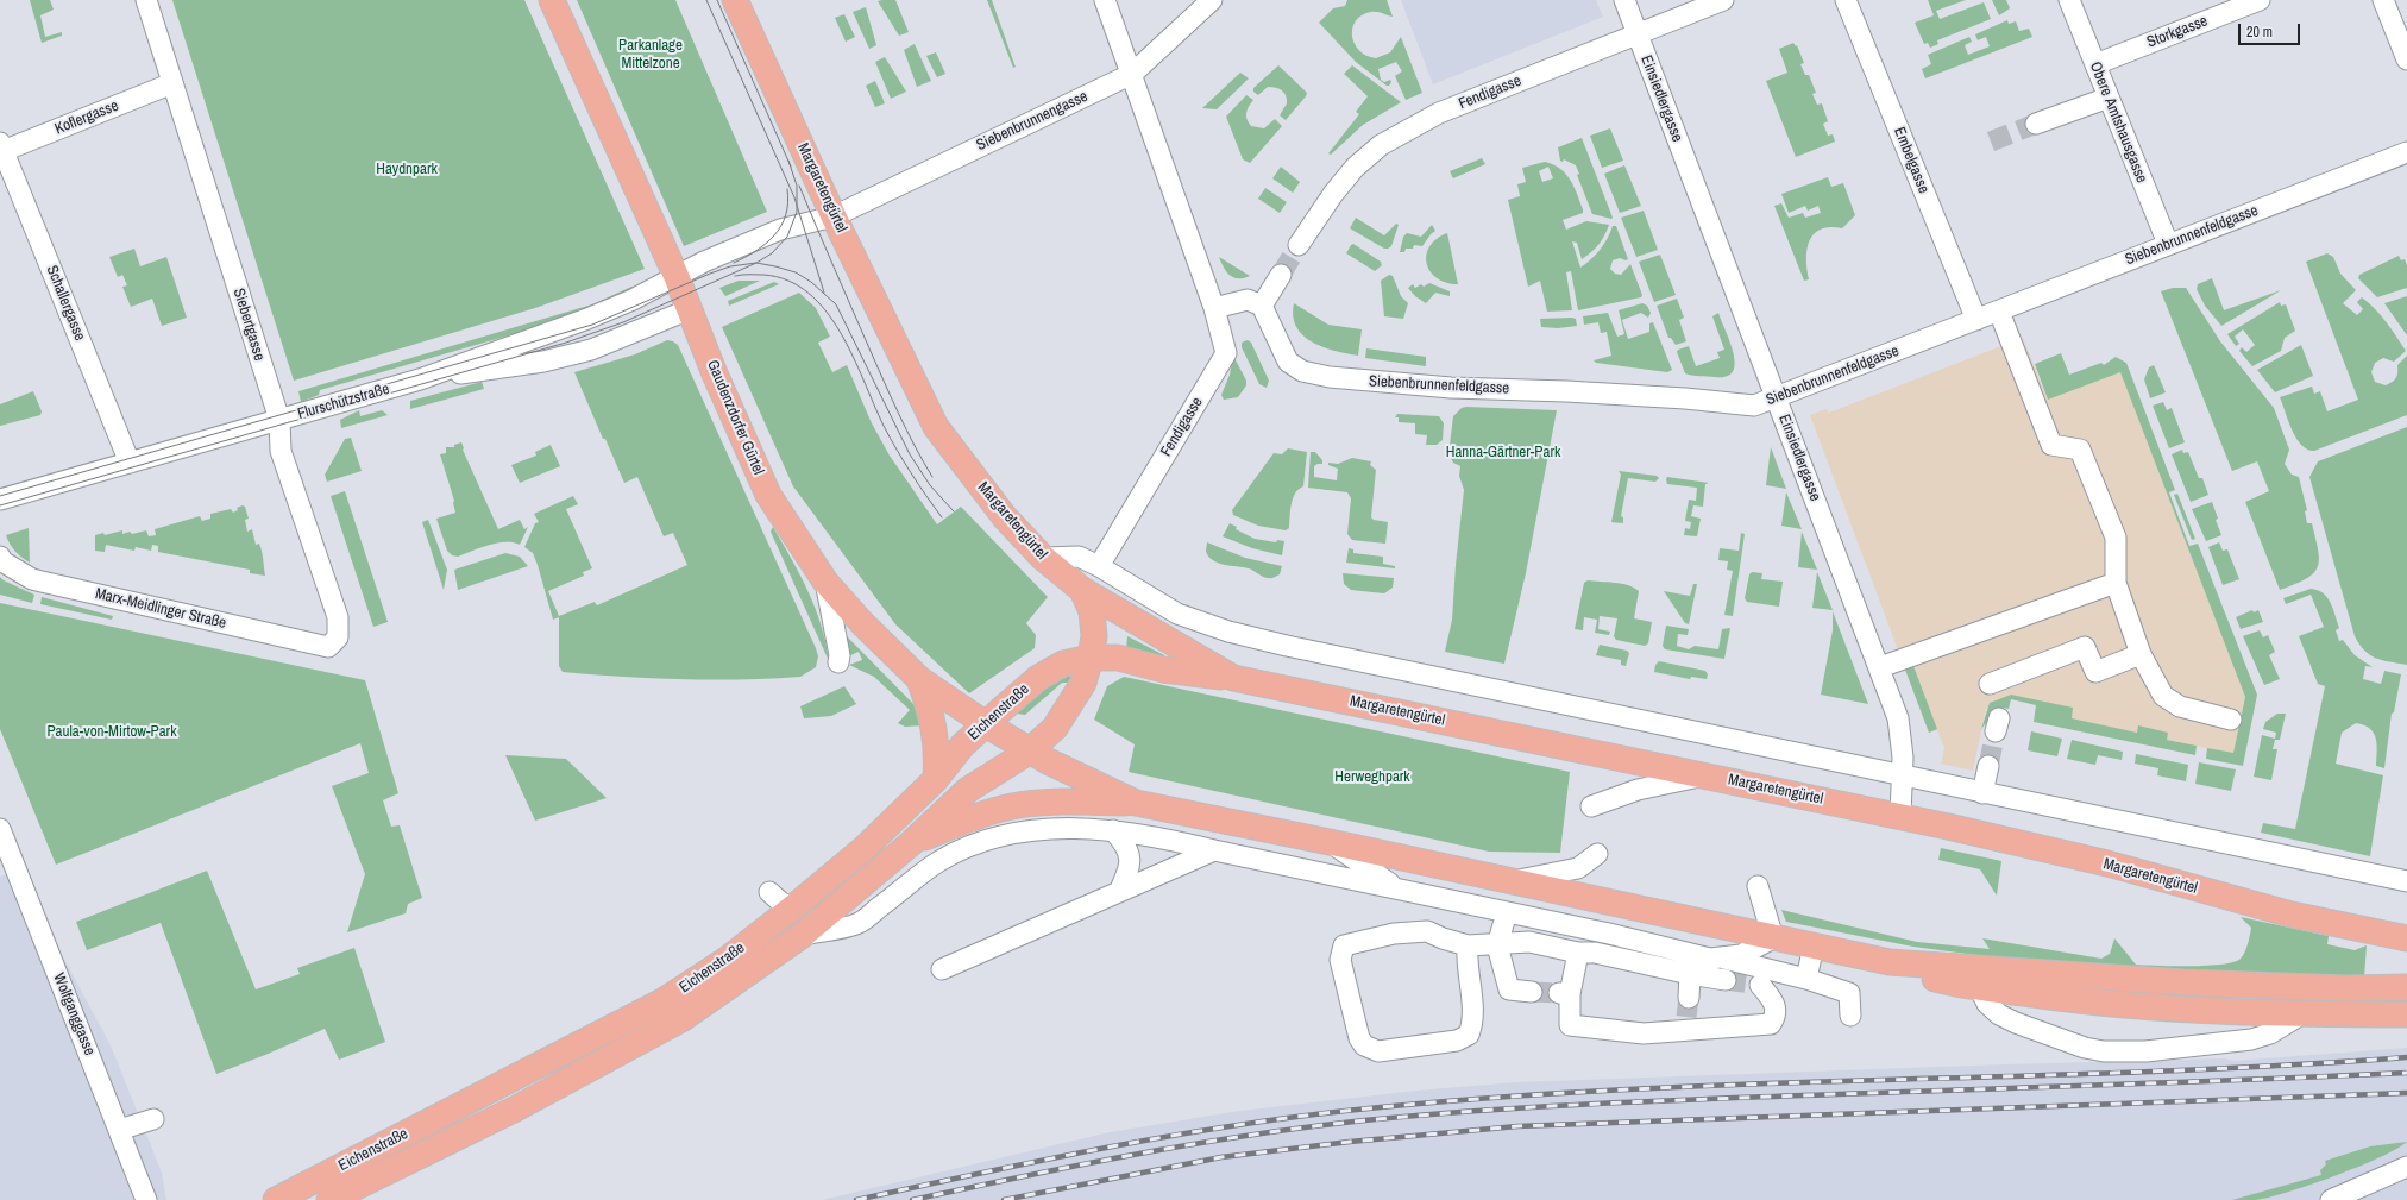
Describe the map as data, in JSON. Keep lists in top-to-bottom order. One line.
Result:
{"streets":{"main road":["Margaretengürtel","Gaudenzdorfer Gürtel","Eichenstraße"],"street":["Storkgasse","Fendigasse","Einsiedlergasse","Koflergasse","Siebenbrunnengasse","Obere Amtshausgasse","Embelgasse","Siebenbrunnenfeldgasse","Schallergasse","Siebertgasse","Flurschützstraße","Marx-Meidlinger Straße","Wolfganggasse"]},"crossings":[["Storkgasse","Obere Amtshausgasse"],["Fendigasse","Einsiedlergasse"],["Einsiedlergasse","Margaretengürtel"],["Einsiedlergasse","Siebenbrunnenfeldgasse"],["Koflergasse","Schallergasse"],["Koflergasse","Siebertgasse"],["Siebenbrunnengasse","Margaretengürtel"],["Siebenbrunnengasse","Flurschützstraße"],["Siebenbrunnengasse","Gaudenzdorfer Gürtel"],["Obere Amtshausgasse","Siebenbrunnenfeldgasse"],["Embelgasse","Siebenbrunnenfeldgasse"],["Margaretengürtel","Eichenstraße"],["Schallergasse","Flurschützstraße"],["Siebertgasse","Flurschützstraße"],["Siebertgasse","Marx-Meidlinger Straße"],["Flurschützstraße","Gaudenzdorfer Gürtel"],["Gaudenzdorfer Gürtel","Eichenstraße"]],"parks":["Parkanlage Mittelzone","Haydnpark","Hanna-Gärtner-Park","Paula-von-Mirtow-Park","Herweghpark"],"scale_bar":"20 m"}
